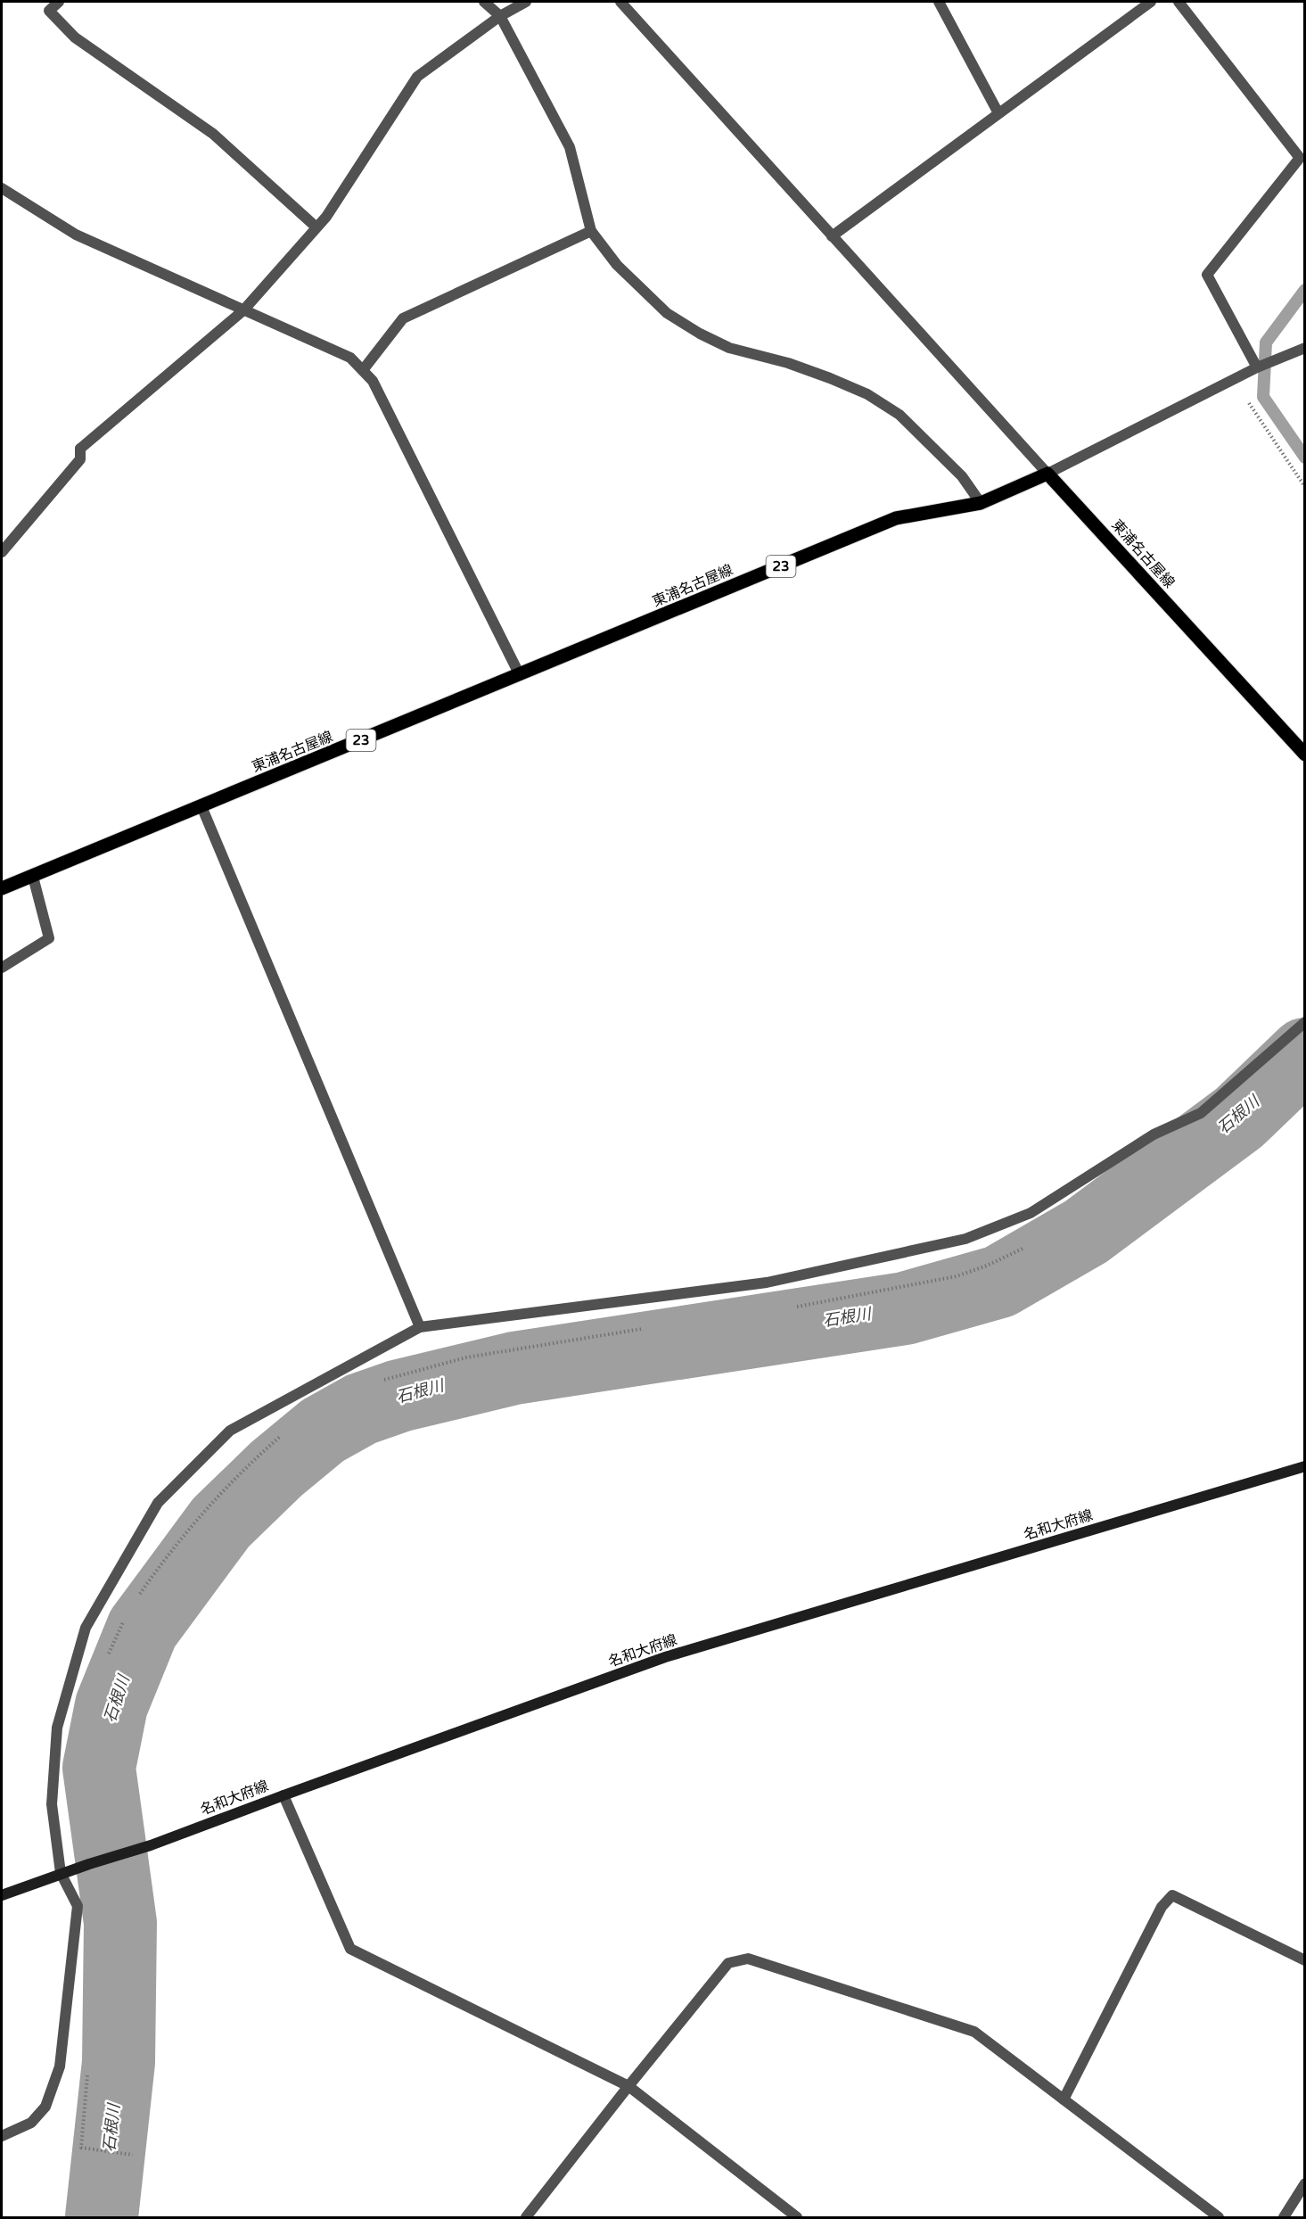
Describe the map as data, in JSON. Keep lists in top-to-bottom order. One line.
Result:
{"streets":{"main road":["東浦名古屋線","23","名和大府線"]},"water":["石根川"]}
